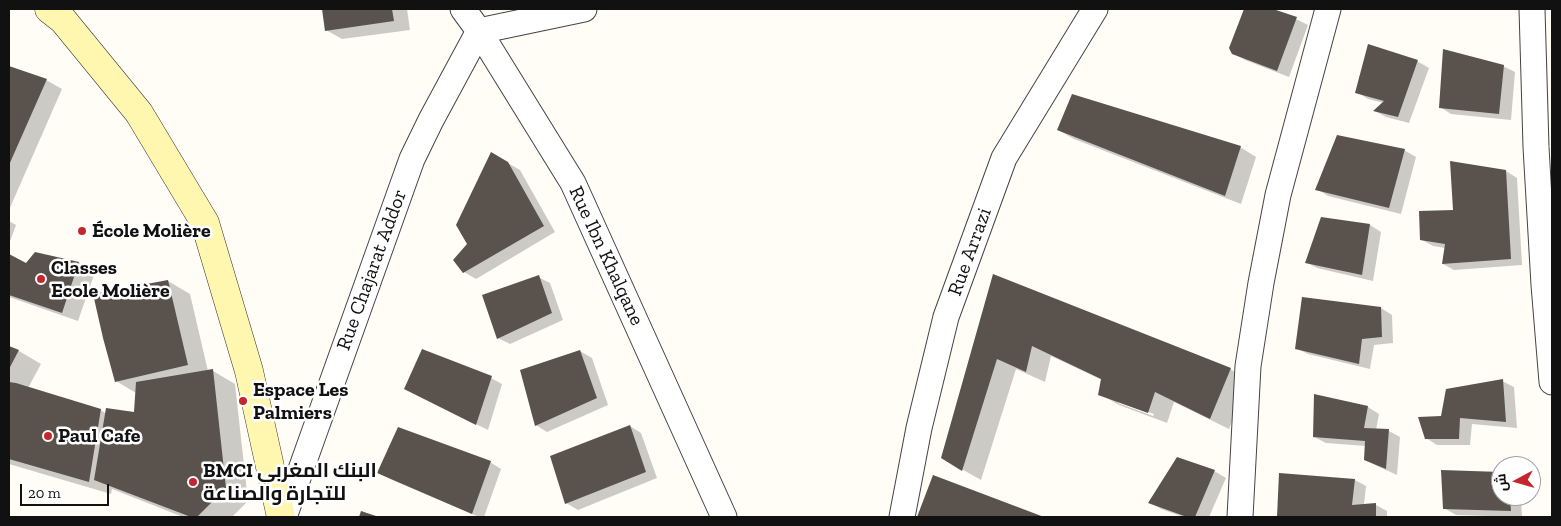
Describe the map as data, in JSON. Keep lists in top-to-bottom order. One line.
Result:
{"streets":{"street":["Rue Arrazi","Rue Ibn Khalqane","Rue Chajarat Addor"]},"crossings":[["Rue Ibn Khalqane","Rue Chajarat Addor"]],"places":["École Molière","Classes Ecole Molière","Espace Les Palmiers","Paul Cafe","BMCI البنك المغربي للتجارة والصناعة"],"scale_bar":"20 m","north":"left"}
